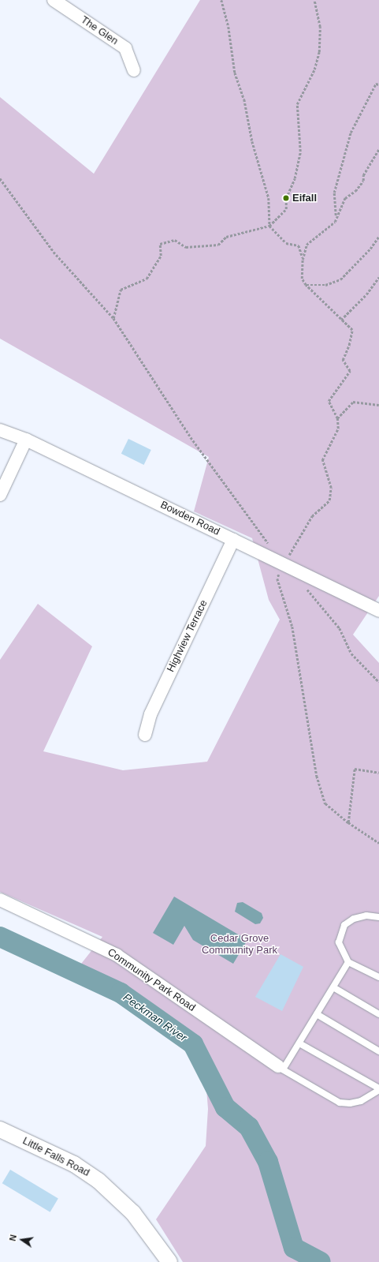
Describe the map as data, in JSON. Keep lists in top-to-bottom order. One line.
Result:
{"streets":{"street":["The Glen","Bowden Road","Highview Terrace","Community Park Road","Little Falls Road"]},"crossings":[["Bowden Road","Highview Terrace"]],"water":["Peckman River"],"parks":["Cedar Grove Community Park"],"places":["Eifall"],"north":"left"}
